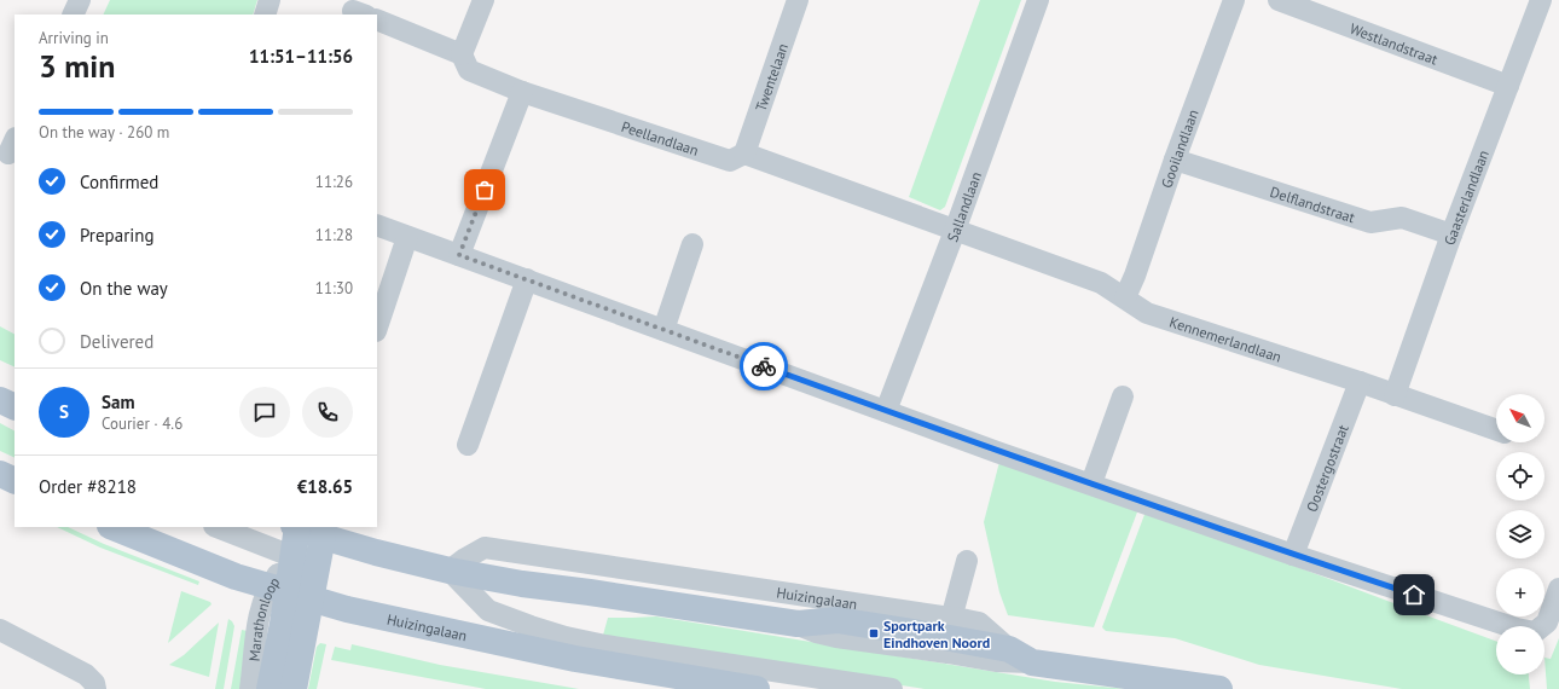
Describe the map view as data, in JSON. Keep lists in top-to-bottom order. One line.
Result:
{"streets":{"main road":["Huizingalaan","Marathonloop"],"street":["Westlandstraat","Twentelaan","Peellandlaan","Gooilandlaan","Gaasterlandlaan","Delflandstraat","Sallandlaan","Kennemerlandlaan","Oostergostraat"]},"crossings":[["Westlandstraat","Gaasterlandlaan"],["Twentelaan","Peellandlaan"],["Gooilandlaan","Delflandstraat"],["Gooilandlaan","Kennemerlandlaan"],["Gaasterlandlaan","Delflandstraat"],["Gaasterlandlaan","Kennemerlandlaan"],["Sallandlaan","Kennemerlandlaan"],["Kennemerlandlaan","Oostergostraat"],["Huizingalaan","Marathonloop"]],"places":{"transit":["Sportpark Eindhoven Noord"]},"north":"top left","page":{"heading":["3 min","Arriving in","11:51–11:56"],"panel":["Sam","Courier · 4.6","Order #8218","€18.65"],"bar":"On the way · 260 m","list":[["Confirmed","11:26"],["Preparing","11:28"],["On the way","11:30"],"Delivered"],"round":"S","map_buttons":["+","−"]}}
